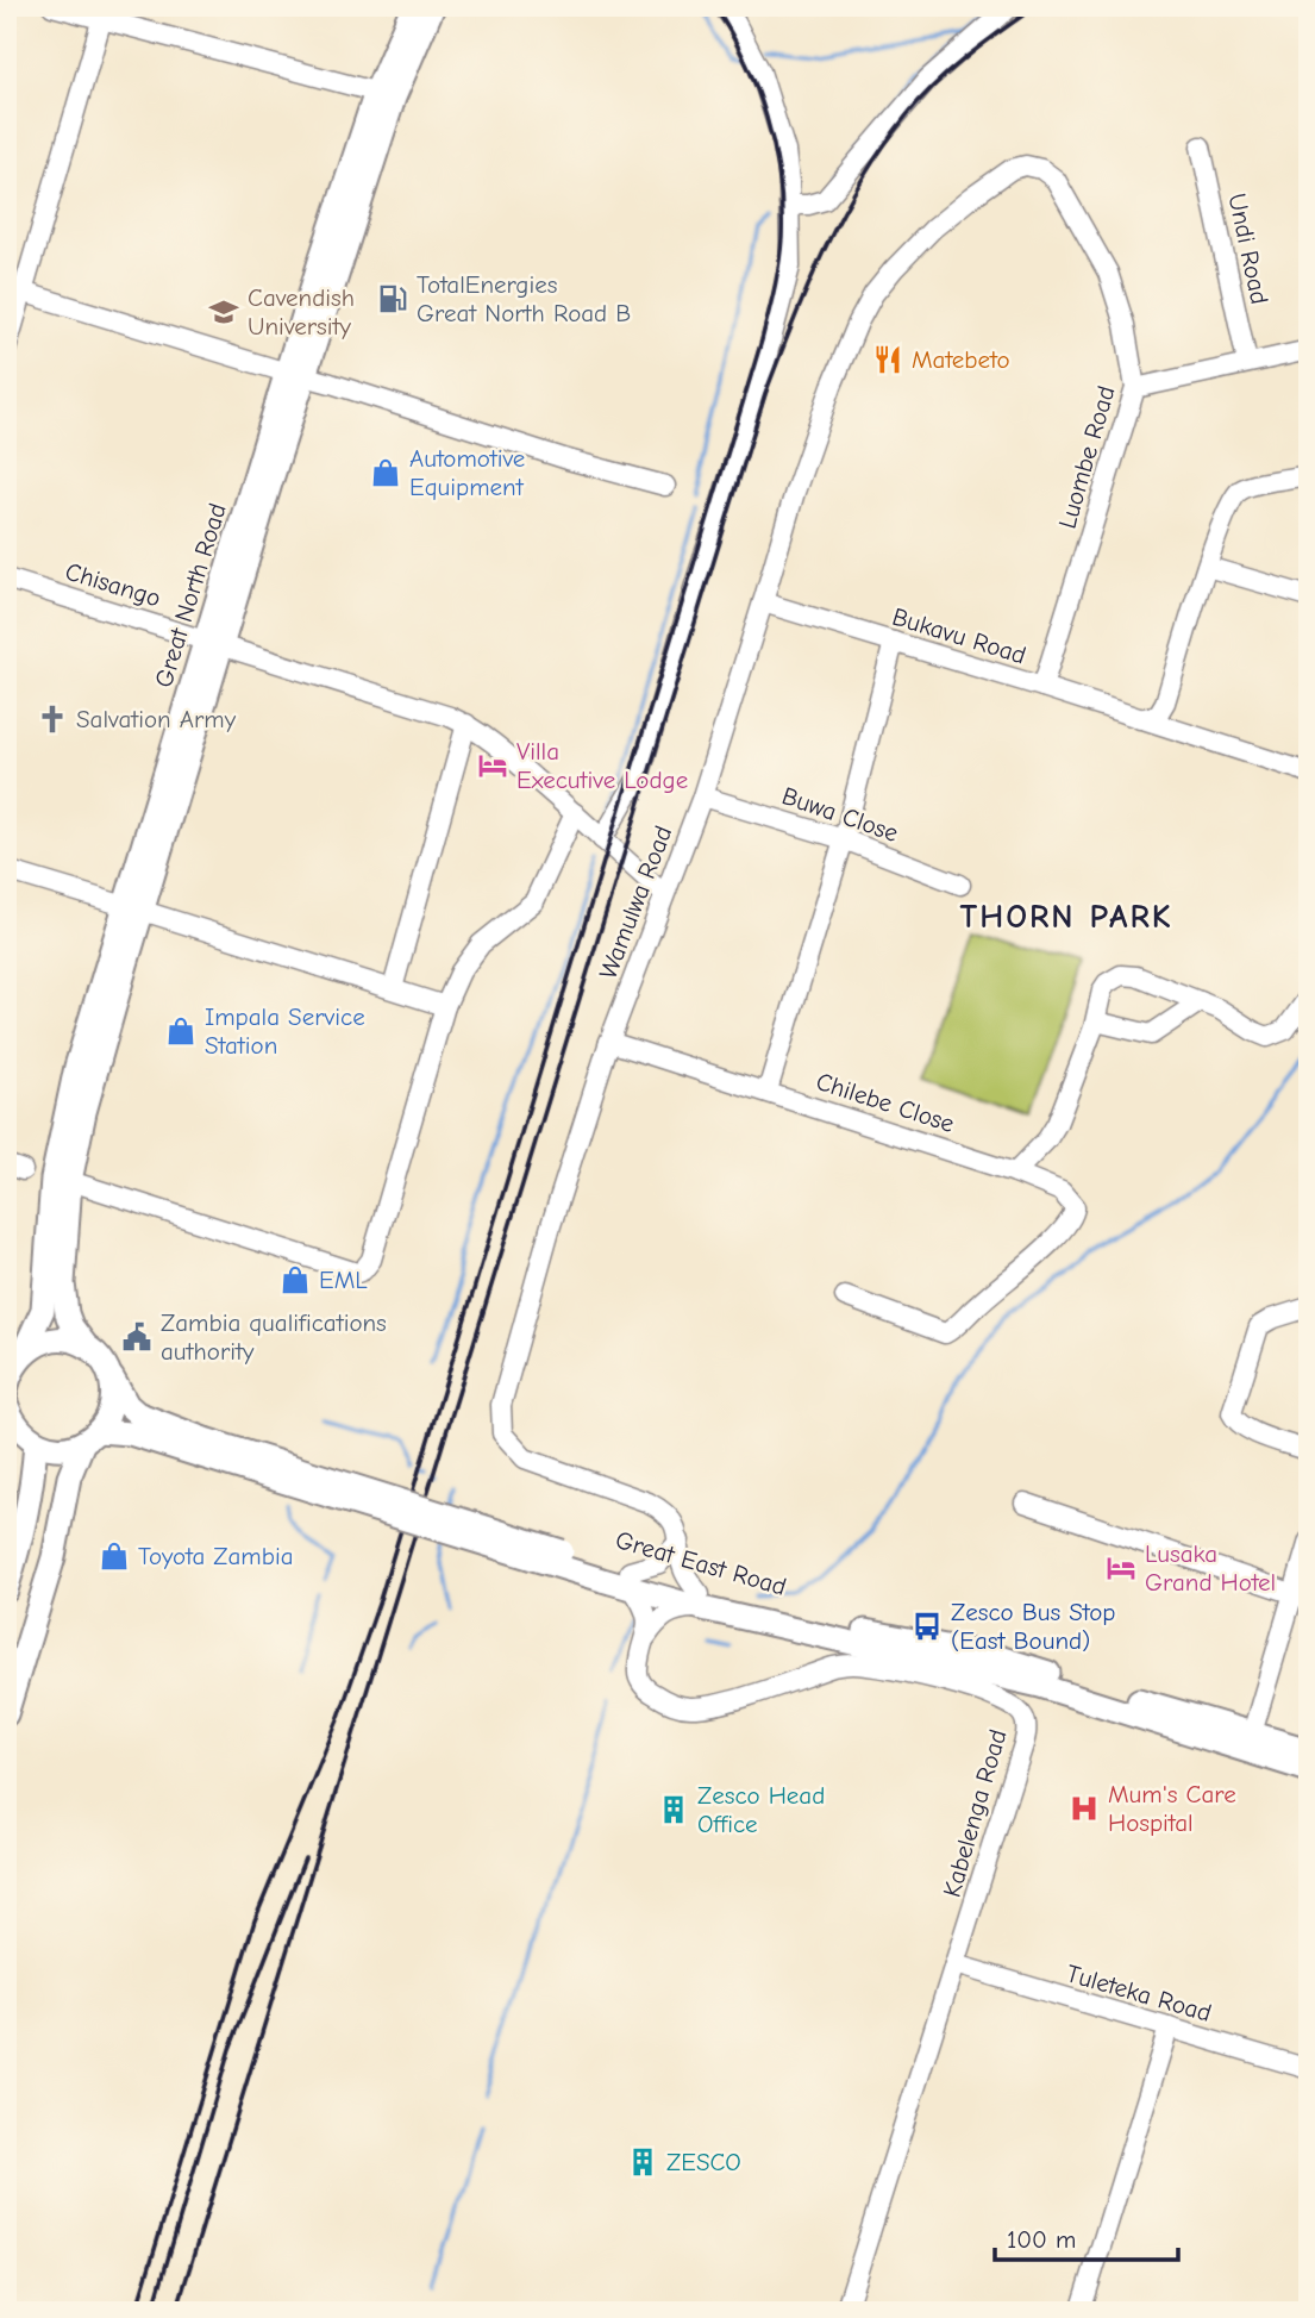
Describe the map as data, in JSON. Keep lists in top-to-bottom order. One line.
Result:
{"streets":{"main road":["Great North Road","Great East Road"],"street":["Undi Road","Luombe Road","Chisango","Bukavu Road","Buwa Close","Wamulwa Road","Chilebe Close","Kabelenga Road","Tuleteka Road"]},"crossings":[["Luombe Road","Bukavu Road"],["Luombe Road","Wamulwa Road"],["Chisango","Great North Road"],["Chisango","Wamulwa Road"],["Great North Road","Great East Road"],["Bukavu Road","Wamulwa Road"],["Buwa Close","Wamulwa Road"],["Wamulwa Road","Chilebe Close"],["Wamulwa Road","Great East Road"],["Great East Road","Kabelenga Road"],["Kabelenga Road","Tuleteka Road"]],"districts":["THORN PARK"],"places":{"fuel station":["TotalEnergies Great North Road B"],"school or university":["Cavendish University"],"restaurant":["Matebeto"],"shop":["Automotive Equipment","Impala Service Station","EML","Toyota Zambia"],"church":["Salvation Army"],"hotel":["Villa Executive Lodge","Lusaka Grand Hotel"],"public building":["Zambia qualifications authority"],"bus stop":["Zesco Bus Stop (East Bound)"],"hospital":["Mum's Care Hospital"],"building":["Zesco Head Office","ZESCO"]},"scale_bar":"100 m"}
